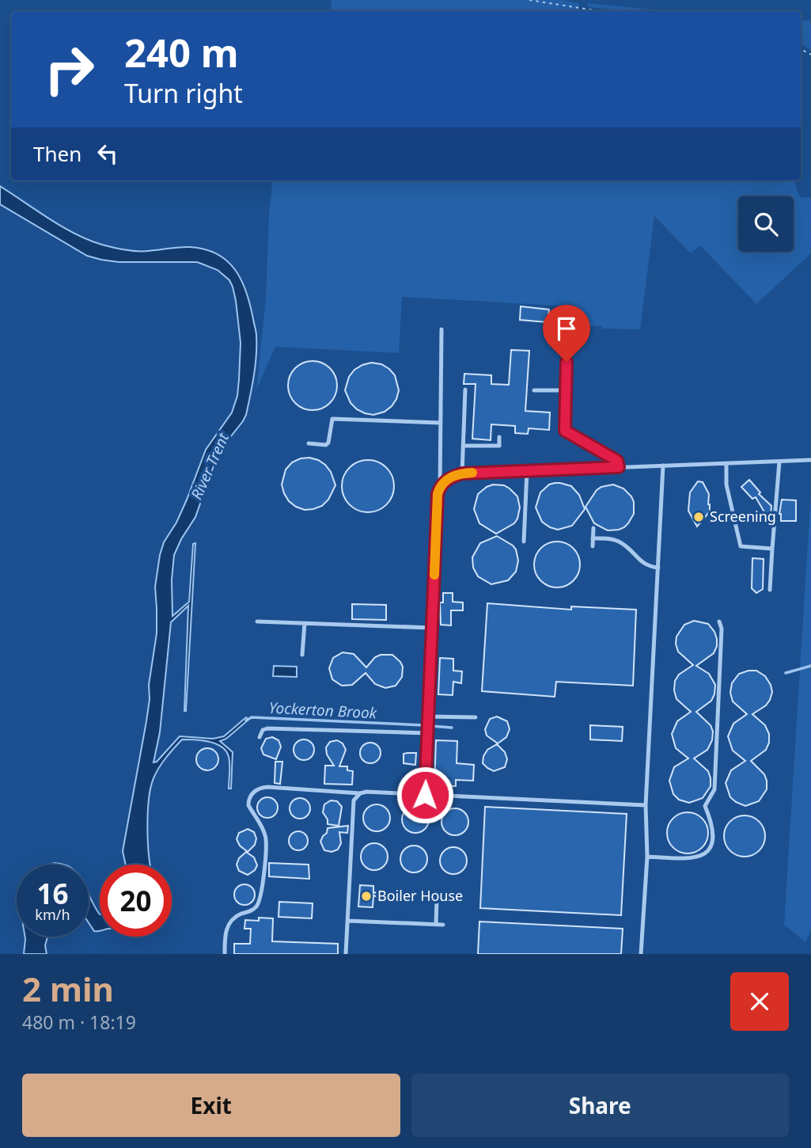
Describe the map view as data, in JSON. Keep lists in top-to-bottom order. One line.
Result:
{"water":["River Trent","Yockerton Brook"],"places":["Screening","Boiler House"],"page":{"turn":["240 m","Turn right"],"then":"Then","speed":"16 km/h","limit":"20","heading":["2 min","480 m · 18:19"],"buttons":["Exit","Share"]}}
